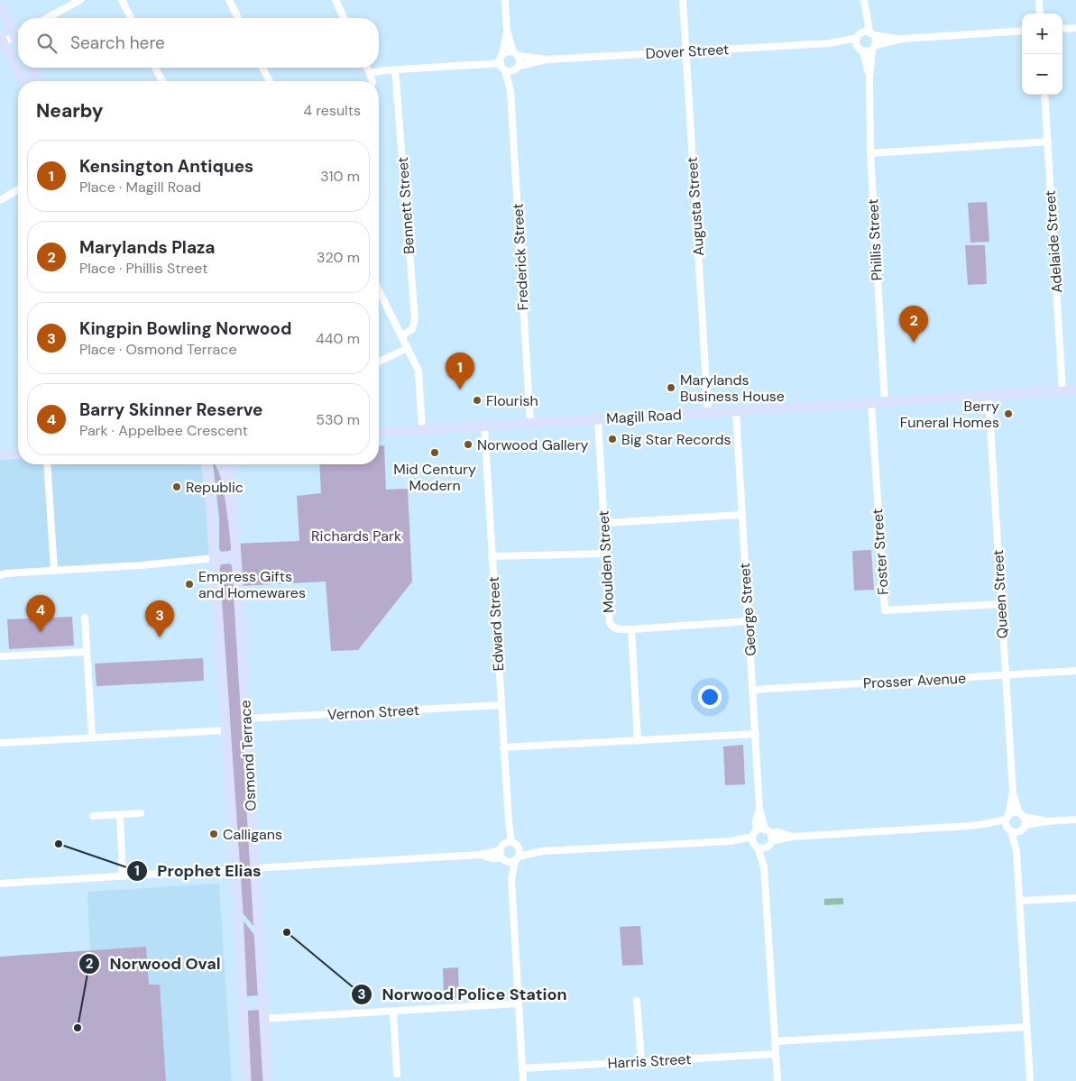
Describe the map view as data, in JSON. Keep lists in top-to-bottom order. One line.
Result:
{"streets":{"street":["Dover Street","Bennett Street","Augusta Street","Phillis Street","Adelaide Street","Frederick Street","Magill Road","Foster Street","Moulden Street","Queen Street","George Street","Edward Street","Prosser Avenue","Vernon Street","Osmond Terrace","Harris Street"]},"crossings":[["Dover Street","Augusta Street"],["Dover Street","Frederick Street"],["Augusta Street","Magill Road"],["Phillis Street","Magill Road"],["Adelaide Street","Magill Road"],["Frederick Street","Magill Road"],["Magill Road","Foster Street"],["Magill Road","Moulden Street"],["Magill Road","Queen Street"],["Magill Road","George Street"],["Magill Road","Edward Street"],["Foster Street","Queen Street"],["Queen Street","Prosser Avenue"],["George Street","Prosser Avenue"],["George Street","Harris Street"],["Edward Street","Vernon Street"],["Vernon Street","Osmond Terrace"]],"parks":["Richards Park"],"places":["Marylands Business House","Flourish","Berry Funeral Homes","Big Star Records","Norwood Gallery","Mid Century Modern","Republic","Empress Gifts and Homewares","Calligans","Prophet Elias","Norwood Police Station","Norwood Oval"],"page":{"map_buttons":["+","−"],"search":"Search here","heading":["Nearby","4 results"],"list":[{"mark":"1","name":"Kensington Antiques","note":"Place · Magill Road","value":"310 m"},{"mark":"2","name":"Marylands Plaza","note":"Place · Phillis Street","value":"320 m"},{"mark":"3","name":"Kingpin Bowling Norwood","note":"Place · Osmond Terrace","value":"440 m"},{"mark":"4","name":"Barry Skinner Reserve","note":"Park · Appelbee Crescent","value":"530 m"}],"pins":["2","1","4","3"]}}
